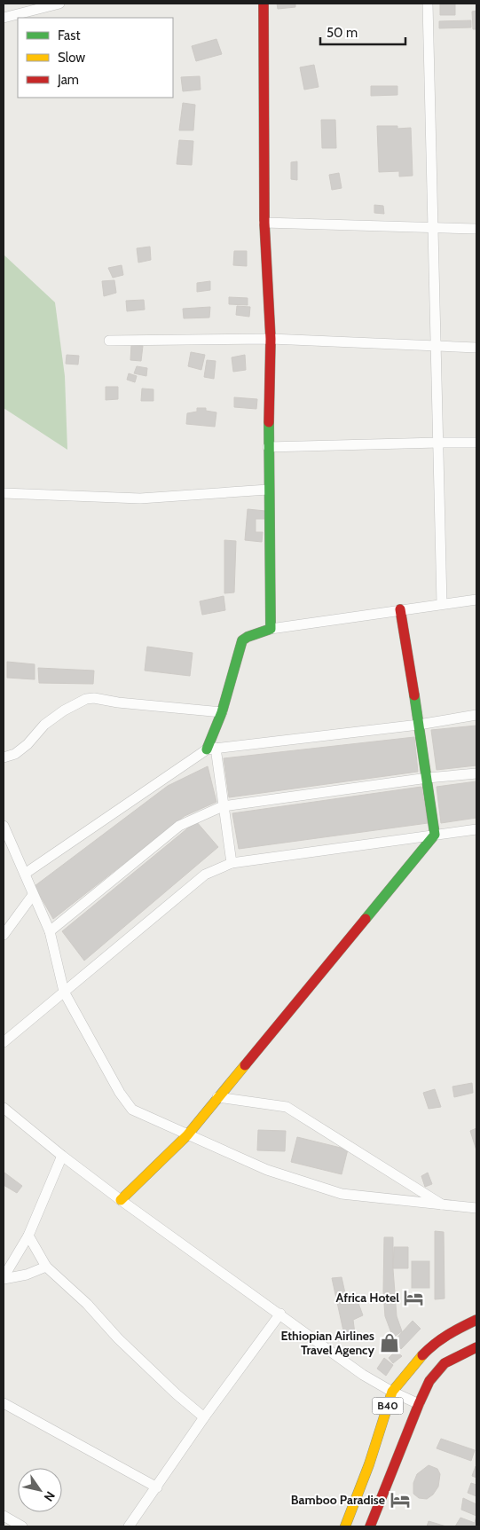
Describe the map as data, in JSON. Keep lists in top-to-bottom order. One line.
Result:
{"streets":{"main road":["B40"]},"places":{"hotel":["Africa Hotel","Bamboo Paradise"],"shop":["Ethiopian Airlines Travel Agency"]},"legend":["Fast","Slow","Jam"],"scale_bar":"50 m","north":"bottom right"}
